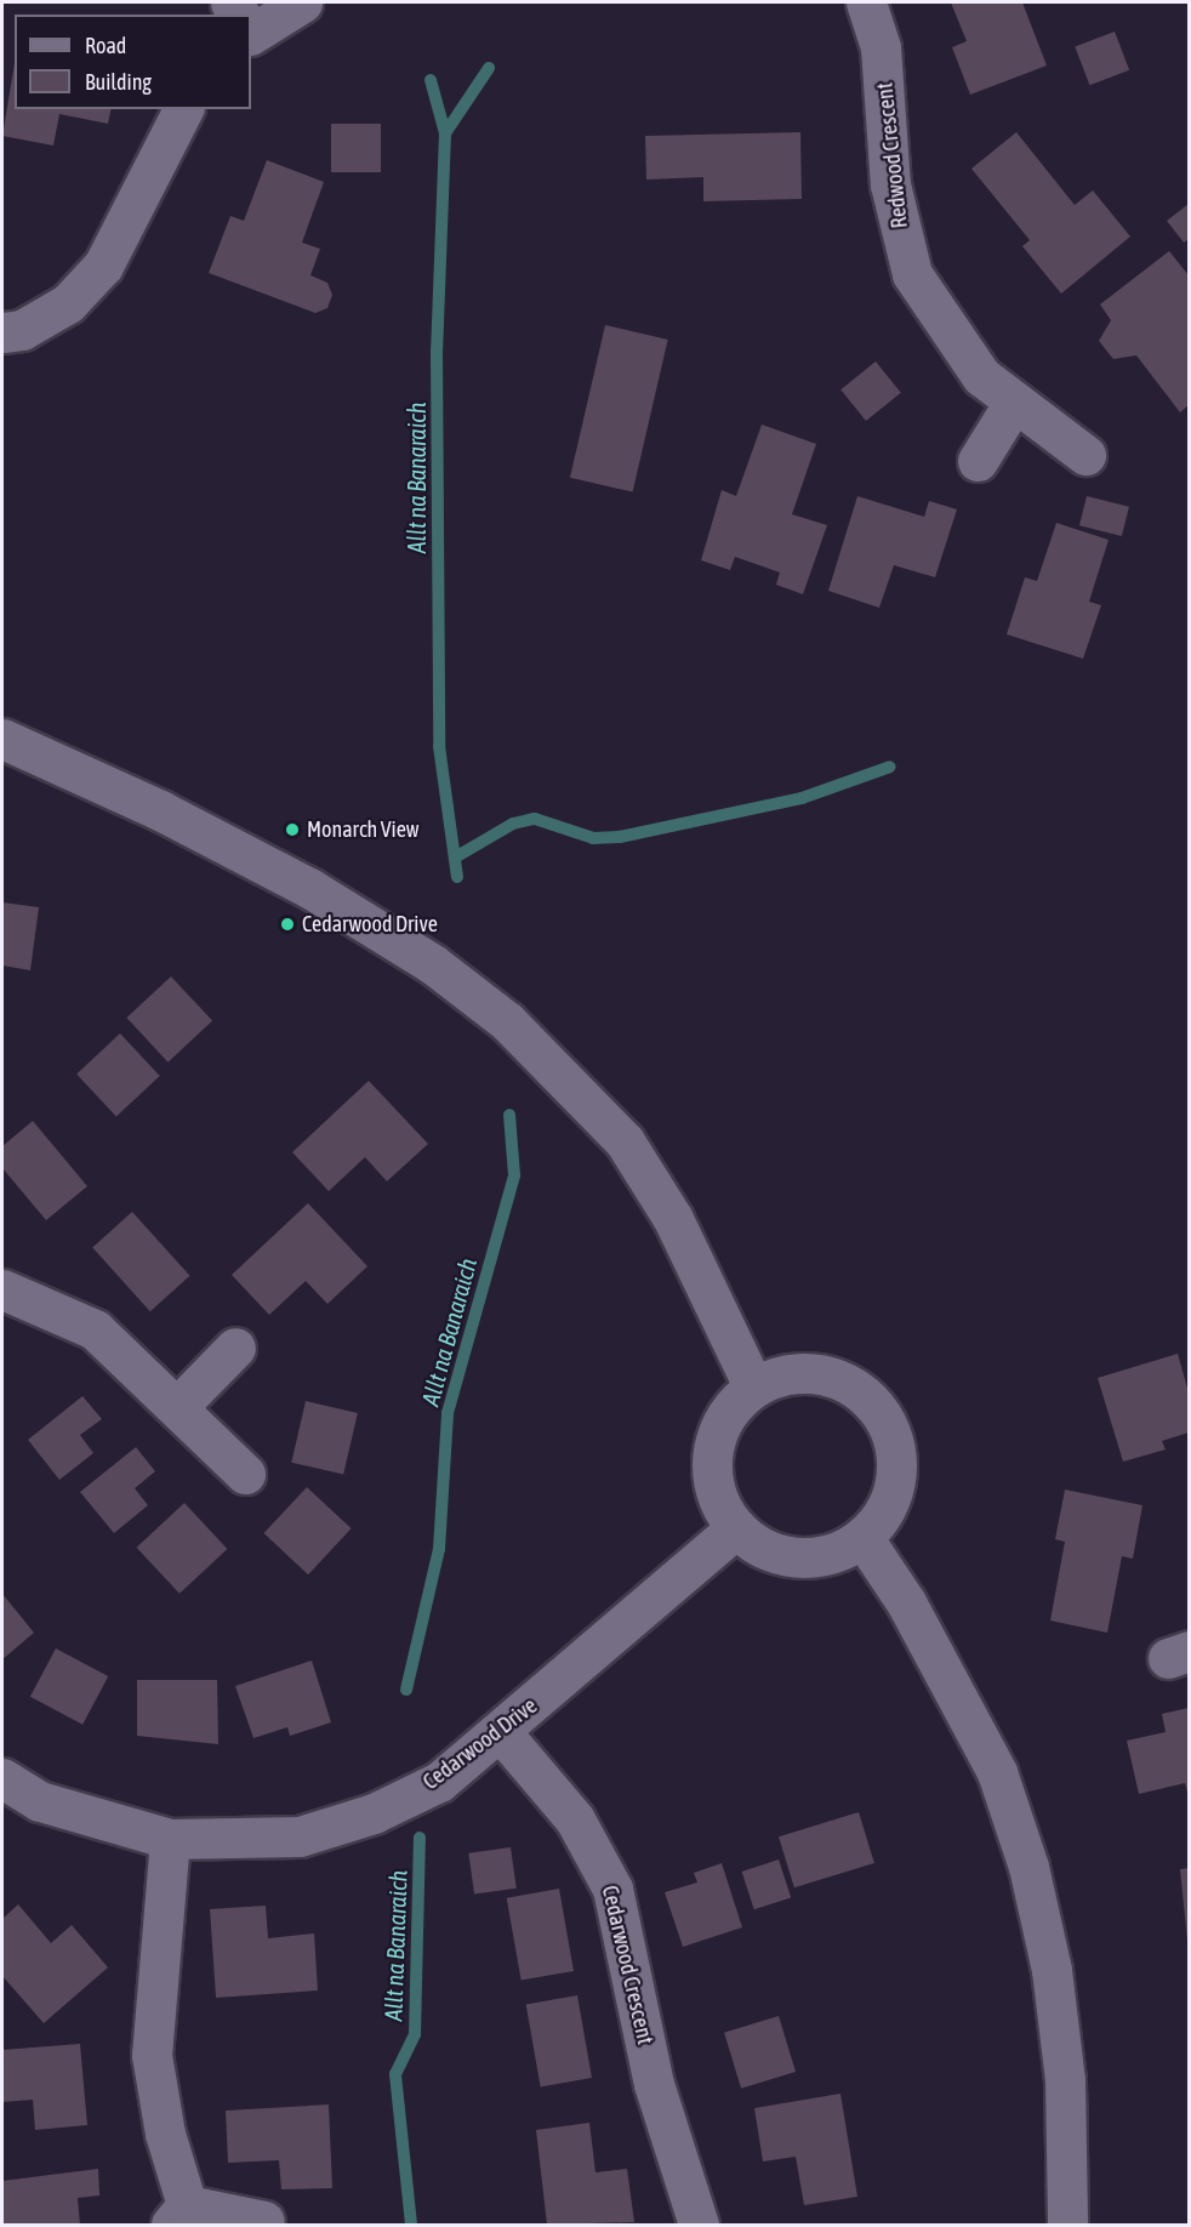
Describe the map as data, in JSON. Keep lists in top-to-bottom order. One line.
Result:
{"streets":{"street":["Redwood Crescent","Cedarwood Drive","Cedarwood Crescent"]},"crossings":[["Cedarwood Drive","Cedarwood Crescent"]],"water":["Allt na Banaraich"],"places":["Monarch View","Cedarwood Drive"],"legend":["Road","Building"]}
